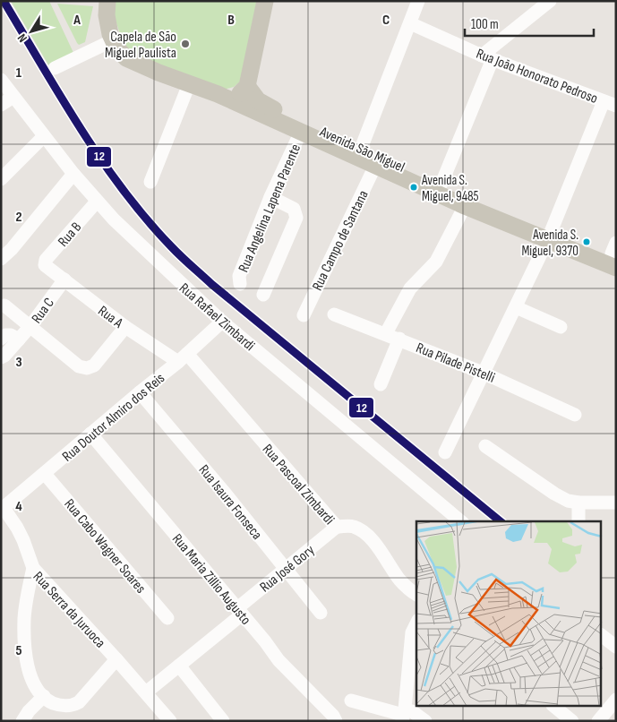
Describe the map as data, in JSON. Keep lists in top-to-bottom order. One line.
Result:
{"streets":{"main road":["Avenida São Miguel"],"street":["Rua João Honorato Pedroso","Rua Angelina Lapena Parente","Rua B","Rua Campo de Santana","Rua C","Rua A","Rua Rafael Zimbardi","Rua Pilade Pistelli","Rua Doutor Almiro dos Reis","Rua Pascoal Zimbardi","Rua Isaura Fonseca","Rua Cabo Wagner Soares","Rua José Gory","Rua Maria Zillio Augusto","Rua Serra da Juruoca"]},"crossings":[["Avenida São Miguel","Rua Angelina Lapena Parente"],["Avenida São Miguel","Rua Campo de Santana"],["Rua B","Rua A"],["Rua B","Rua Rafael Zimbardi"],["Rua C","Rua A"],["Rua A","Rua Doutor Almiro dos Reis"],["Rua A","Rua Pascoal Zimbardi"],["Rua Rafael Zimbardi","Rua Doutor Almiro dos Reis"],["Rua Doutor Almiro dos Reis","Rua Pascoal Zimbardi"],["Rua Doutor Almiro dos Reis","Rua Isaura Fonseca"],["Rua Doutor Almiro dos Reis","Rua Cabo Wagner Soares"],["Rua Doutor Almiro dos Reis","Rua Maria Zillio Augusto"],["Rua Pascoal Zimbardi","Rua José Gory"],["Rua Isaura Fonseca","Rua José Gory"],["Rua José Gory","Rua Maria Zillio Augusto"],["Rua José Gory","Rua Serra da Juruoca"]],"places":["Capela de São Miguel Paulista","Avenida S. Miguel, 9485","Avenida S. Miguel, 9370"],"lines":["transit line 12"],"scale_bar":"100 m","north":"bottom left","grid":{"columns":["A","B","C"],"rows":["1","2","3","4","5"]}}
